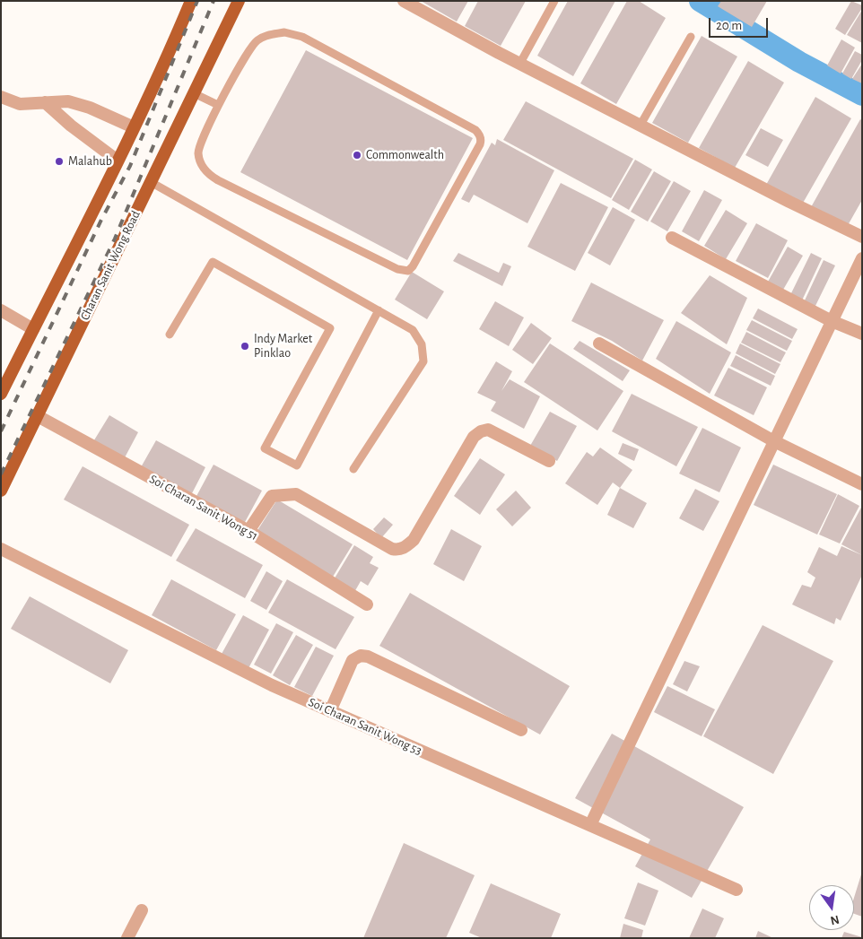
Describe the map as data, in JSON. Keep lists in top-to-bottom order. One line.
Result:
{"streets":{"main road":["Charan Sanit Wong Road"],"street":["Soi Charan Sanit Wong 51","Soi Charan Sanit Wong 53"]},"crossings":[["Charan Sanit Wong Road","Soi Charan Sanit Wong 51"]],"places":["Commonwealth","Malahub","Indy Market Pinklao"],"scale_bar":"20 m","north":"bottom"}
